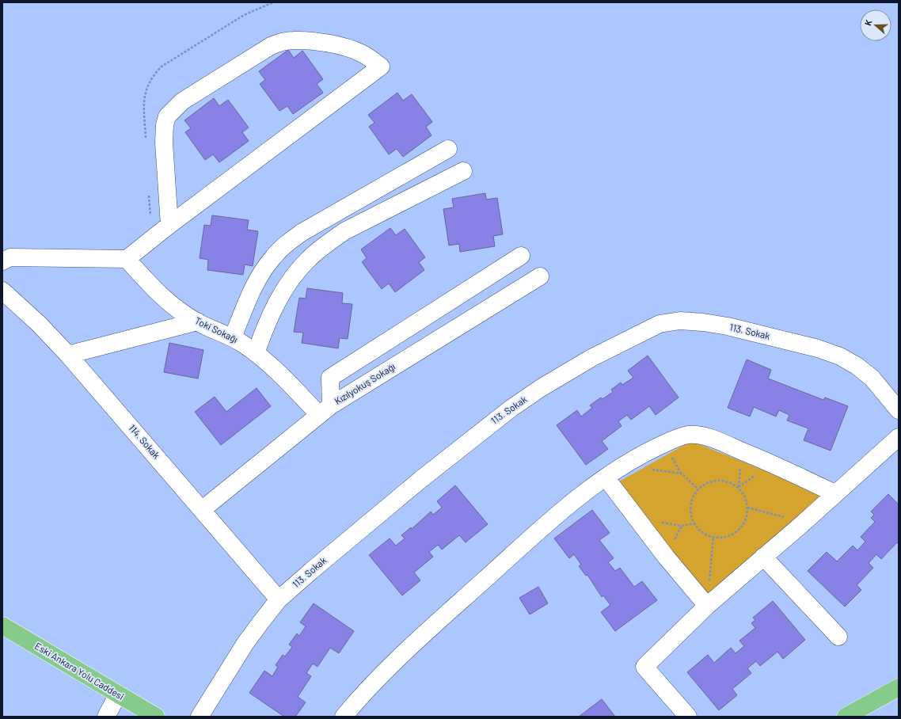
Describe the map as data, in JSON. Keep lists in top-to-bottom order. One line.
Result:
{"streets":{"main road":["Eski Ankara Yolu Caddesi"],"street":["Toki Sokağı","113. Sokak","Kızılyokuş Sokağı","114. Sokak"]},"crossings":[["Toki Sokağı","Kızılyokuş Sokağı"],["113. Sokak","114. Sokak"],["Kızılyokuş Sokağı","114. Sokak"]],"north":"left"}
